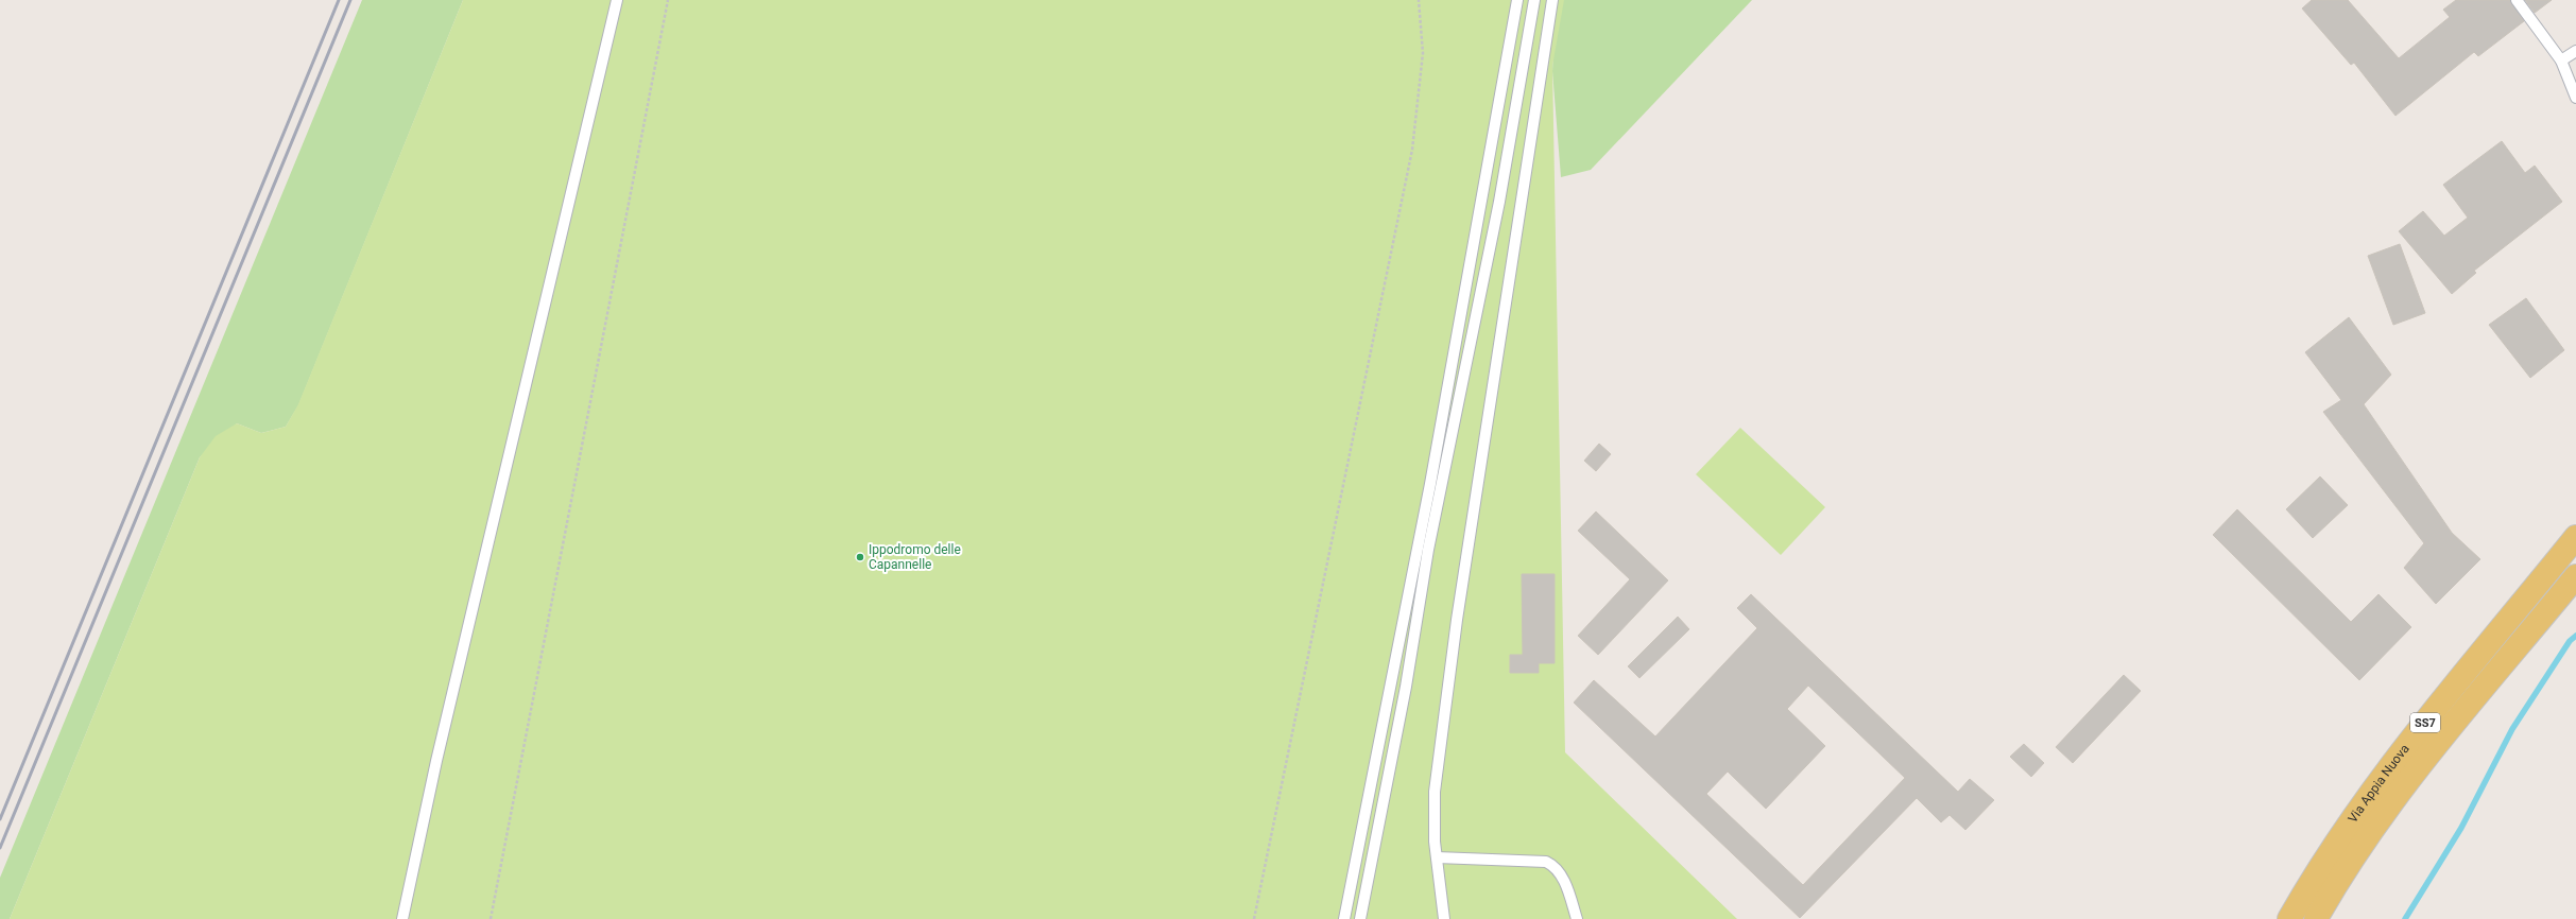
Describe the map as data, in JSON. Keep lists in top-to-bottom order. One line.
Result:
{"streets":{"main road":["SS7","Via Appia Nuova"]},"places":["Ippodromo delle Capannelle"]}
